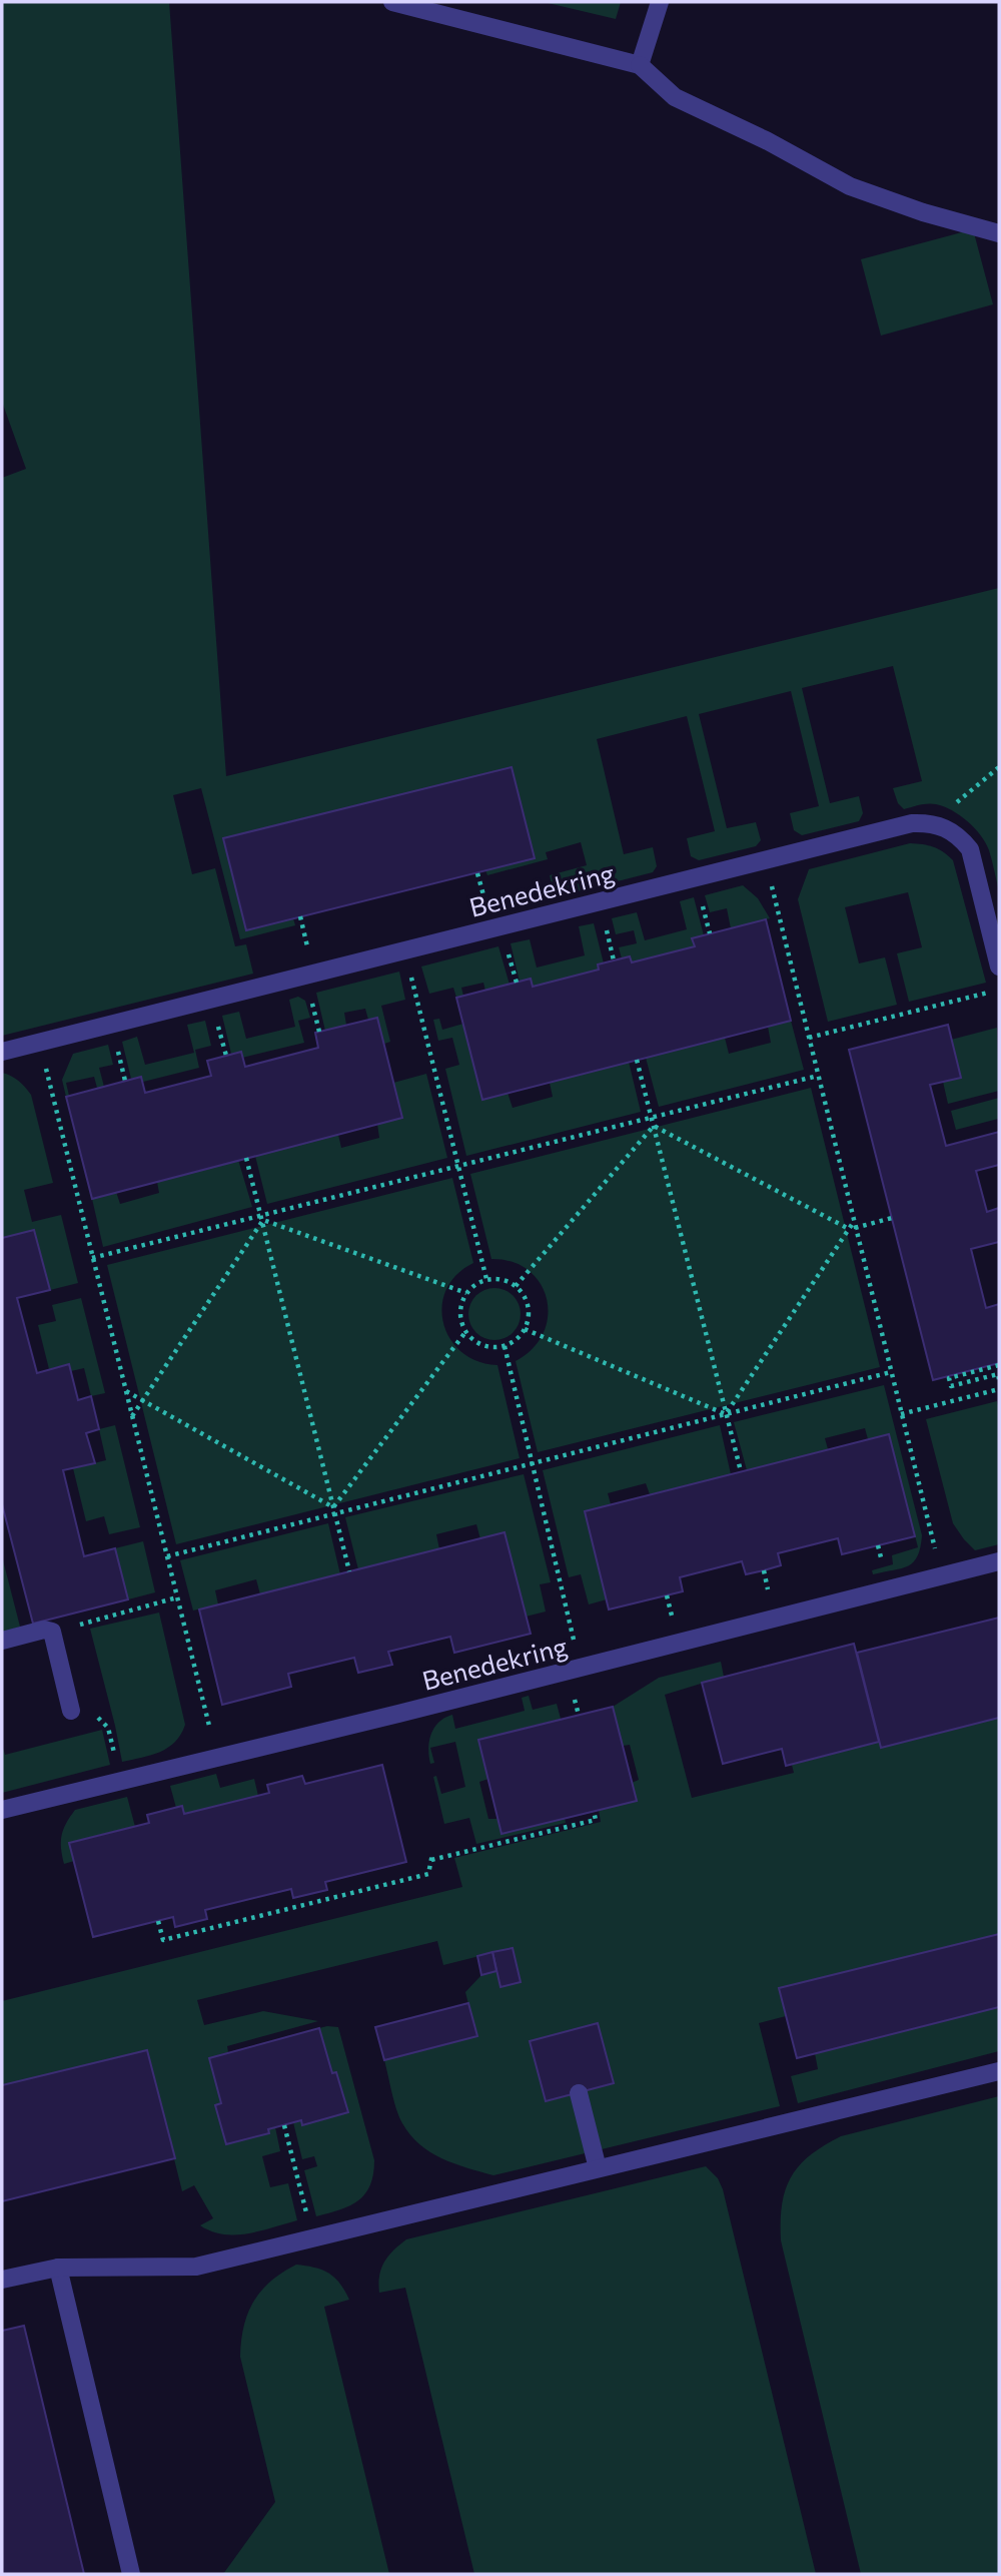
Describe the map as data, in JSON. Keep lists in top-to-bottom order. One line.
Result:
{"streets":{"street":["Benedekring"]}}
